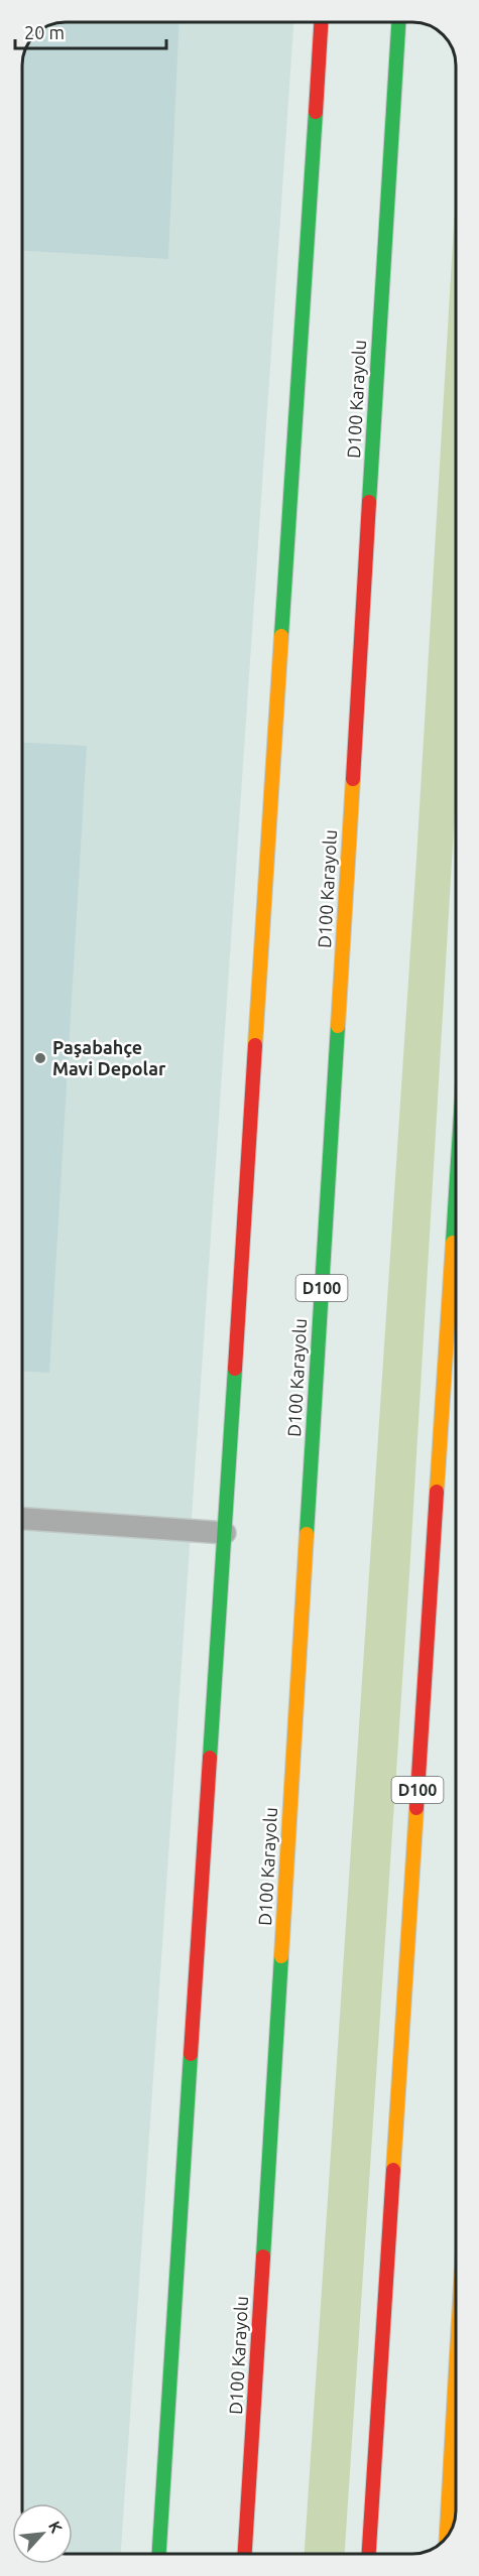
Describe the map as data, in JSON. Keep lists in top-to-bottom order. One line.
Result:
{"streets":{"highway":["D100 Karayolu","D100"]},"places":["Paşabahçe Mavi Depolar"],"scale_bar":"20 m","north":"top right"}
